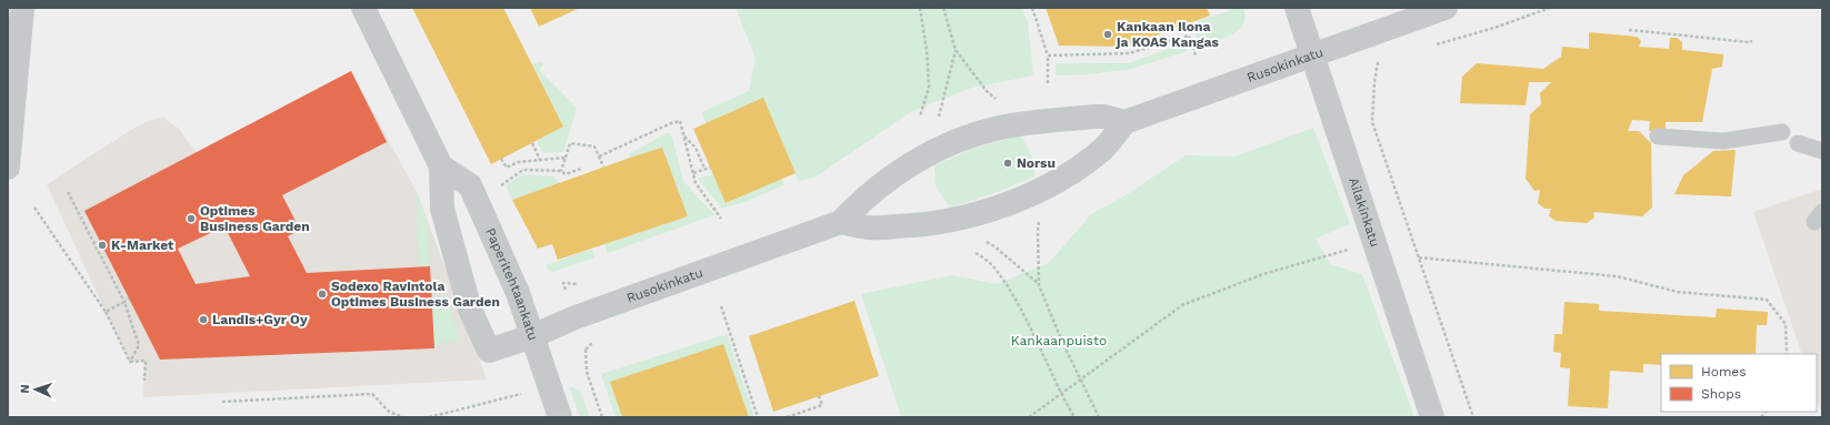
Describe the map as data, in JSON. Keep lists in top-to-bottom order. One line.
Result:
{"streets":{"street":["Rusokinkatu","Ailakinkatu","Paperitehtaankatu"]},"crossings":[["Rusokinkatu","Ailakinkatu"],["Rusokinkatu","Paperitehtaankatu"]],"parks":["Kankaanpuisto"],"places":["Kankaan Ilona ja KOAS Kangas","Norsu","Optimes Business Garden","K-Market","Sodexo Ravintola Optimes Business Garden","Landis+Gyr Oy"],"legend":["Homes","Shops"],"north":"left"}
